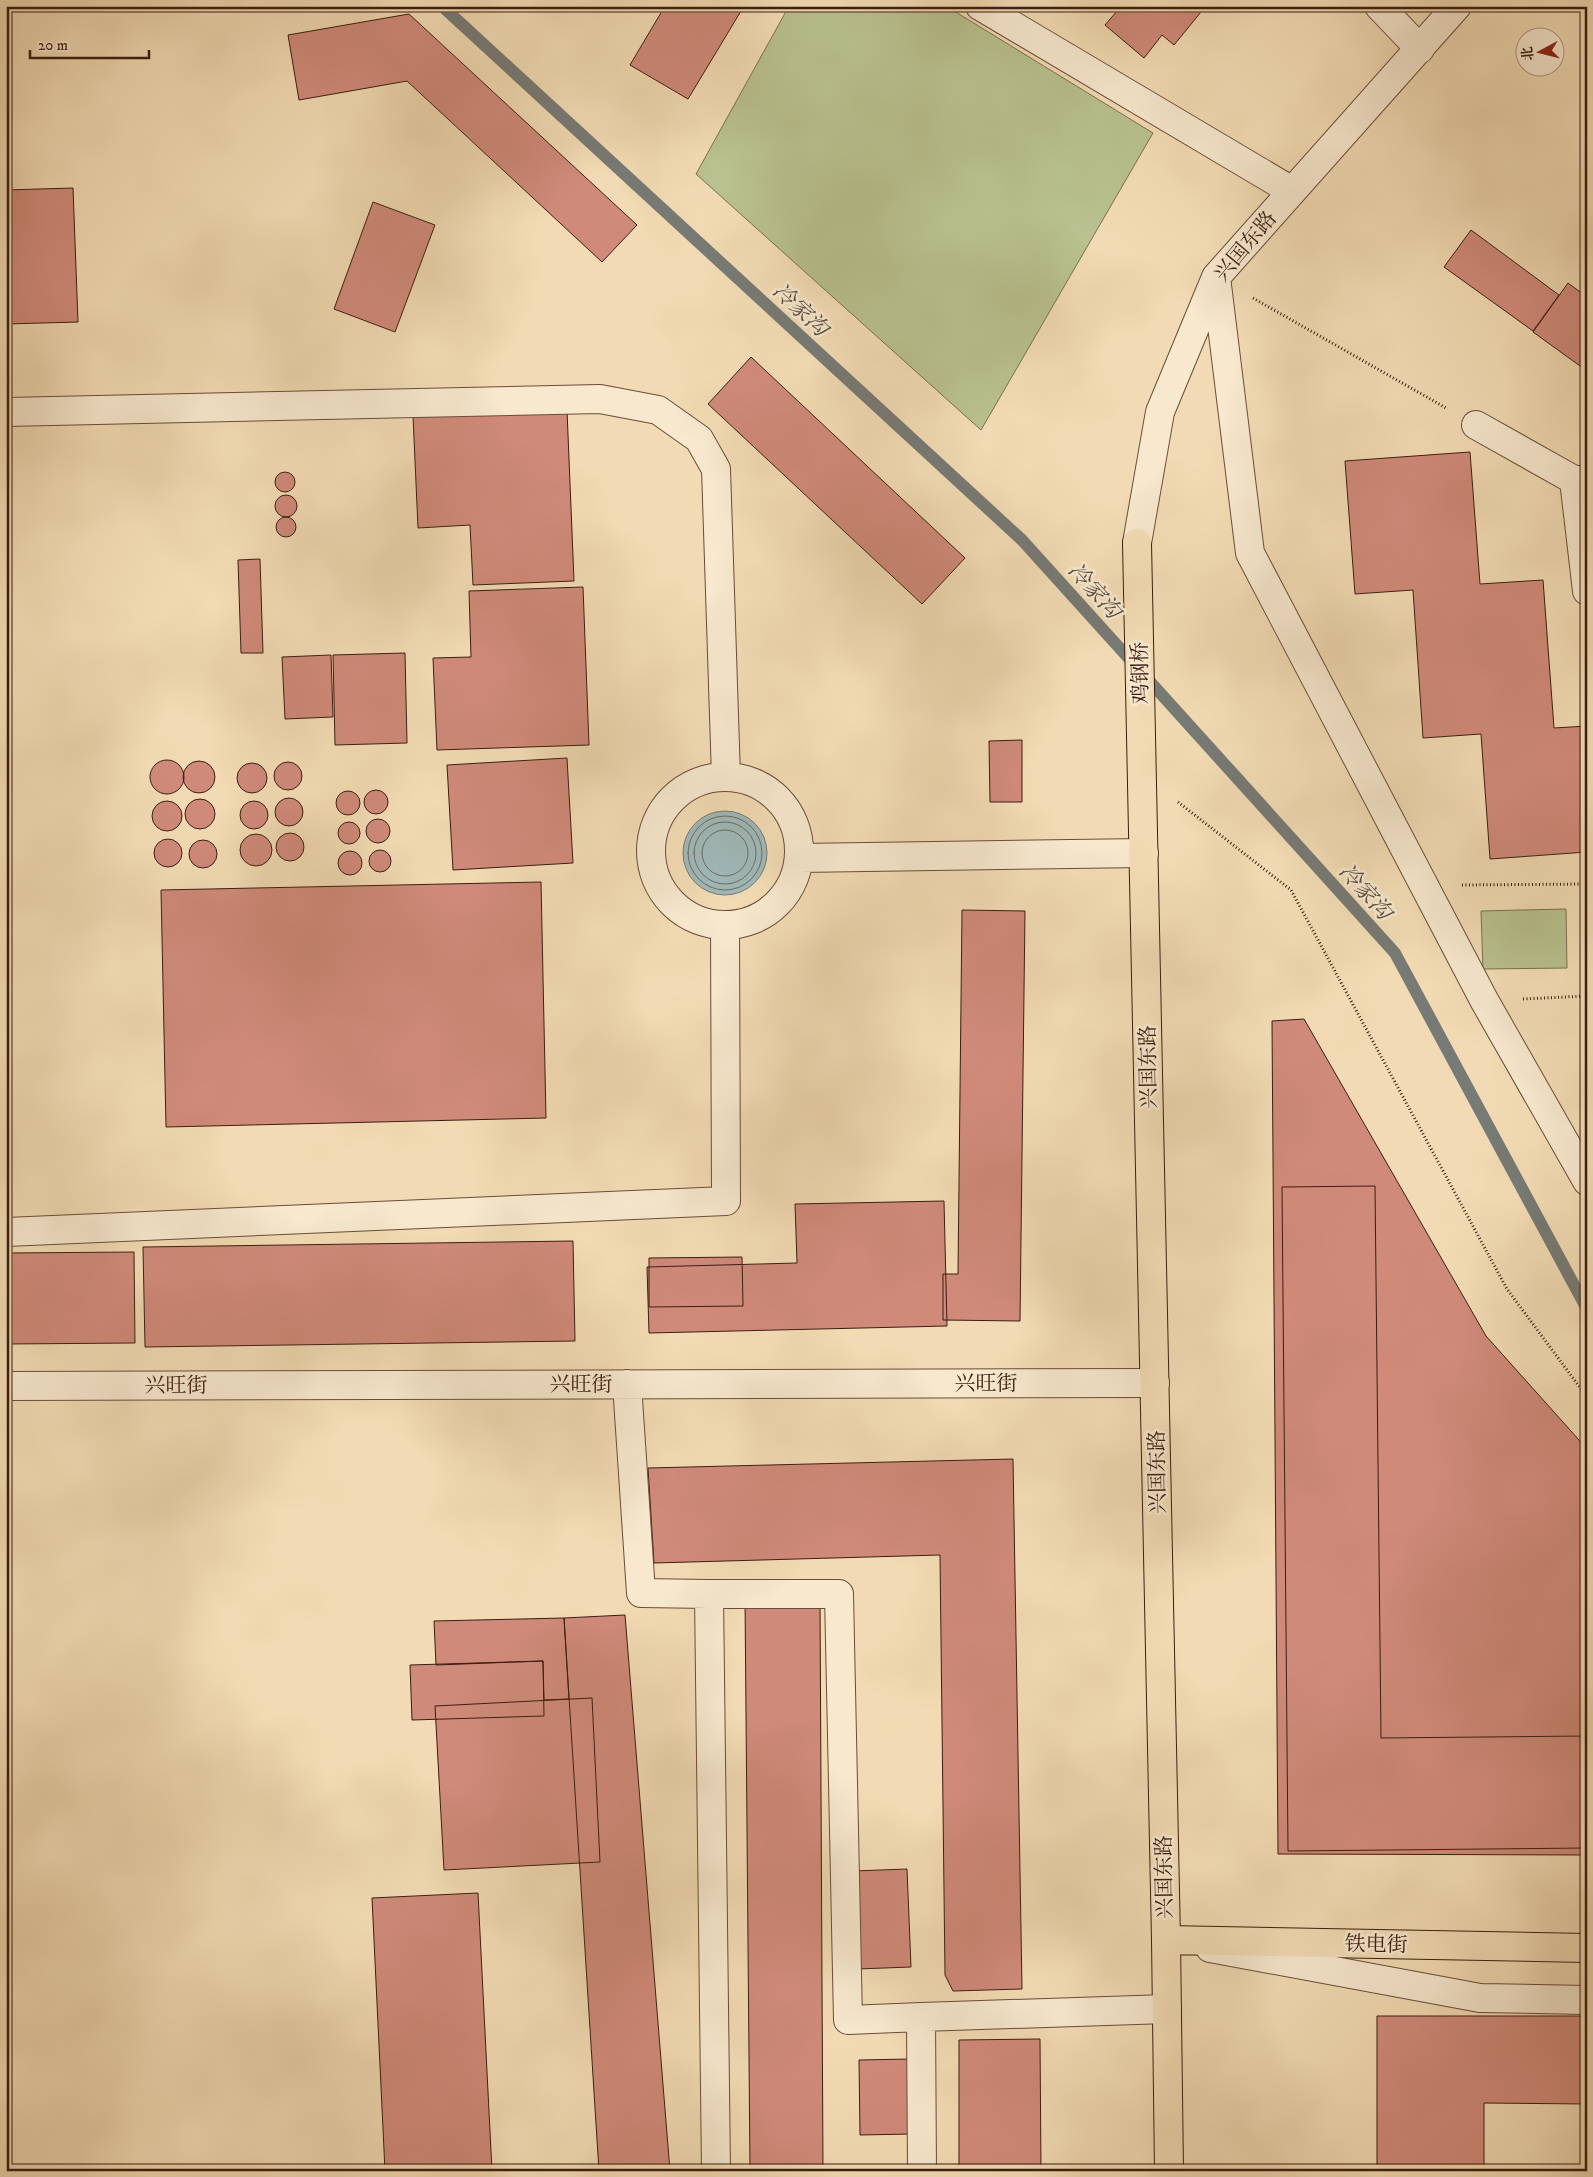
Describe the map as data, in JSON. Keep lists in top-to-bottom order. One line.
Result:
{"streets":{"main road":["兴国东路","鸡钢桥","铁电街"],"street":["兴旺街"]},"crossings":[["兴国东路","鸡钢桥"],["兴国东路","兴旺街"],["兴国东路","铁电街"]],"water":["冷家沟"],"scale_bar":"20 m","north":"left"}
